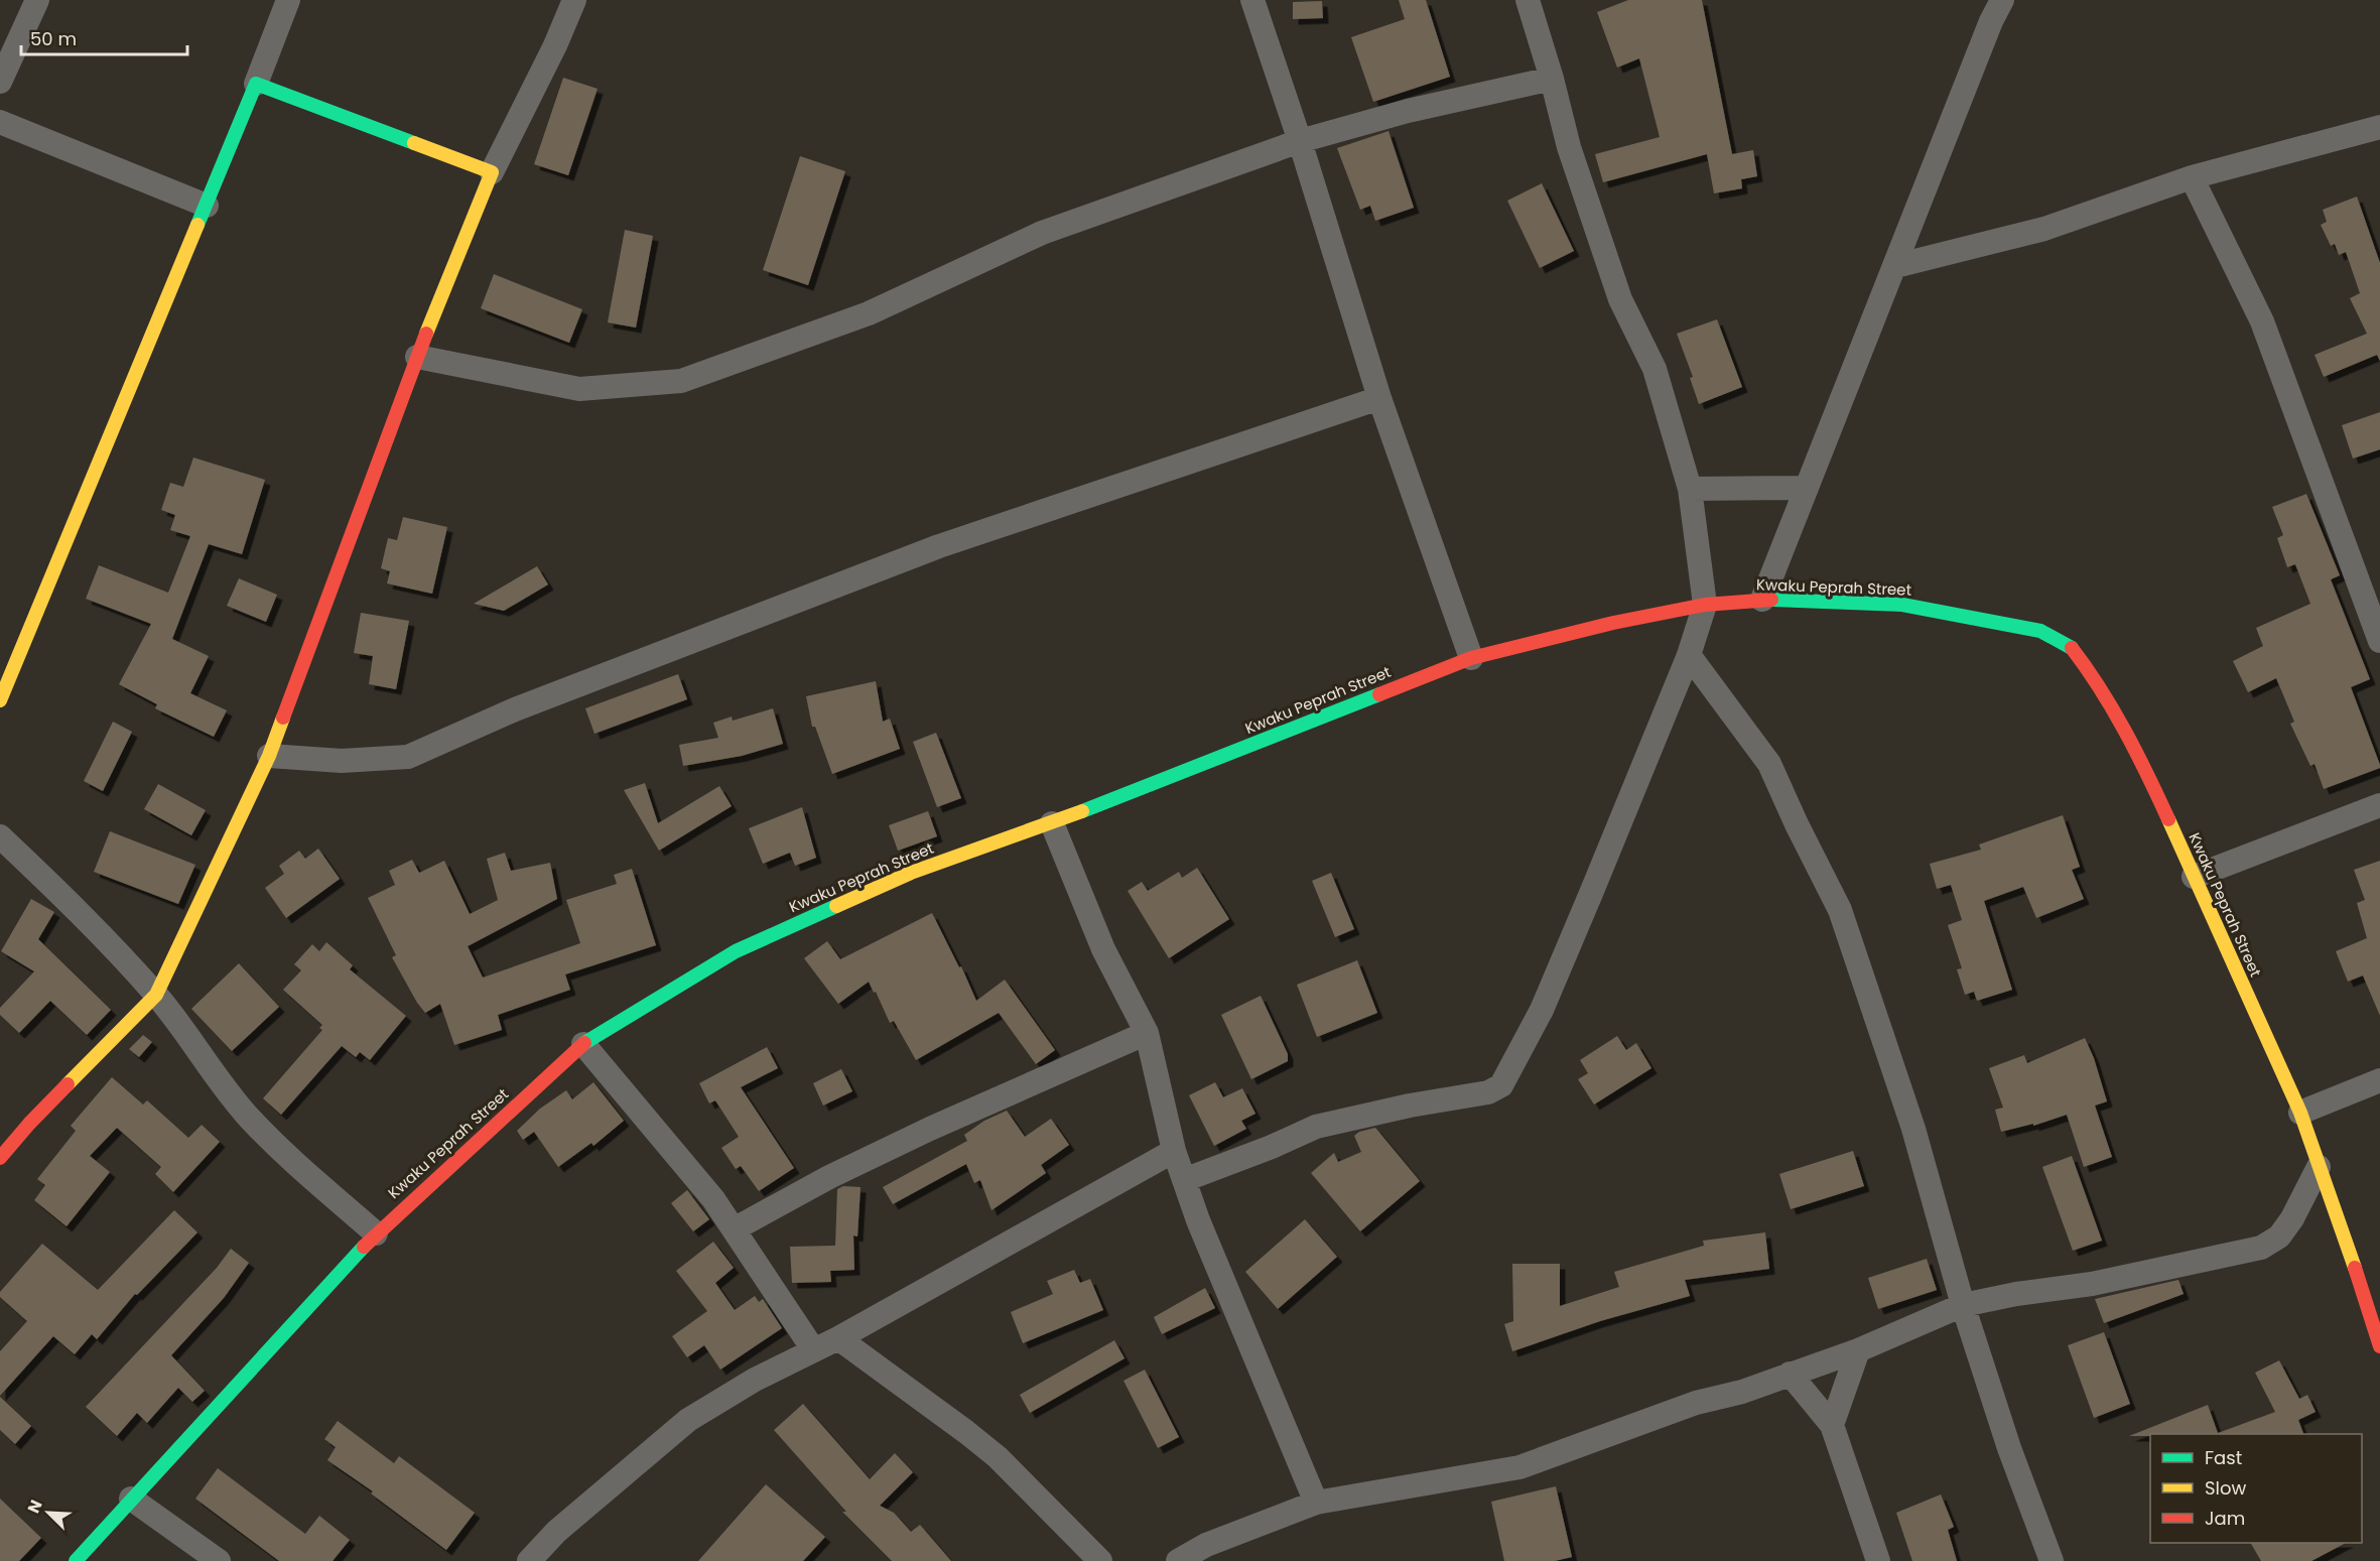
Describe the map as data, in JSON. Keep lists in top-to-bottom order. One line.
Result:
{"streets":{"street":["Kwaku Peprah Street"]},"legend":["Fast","Slow","Jam"],"scale_bar":"50 m","north":"top left"}
